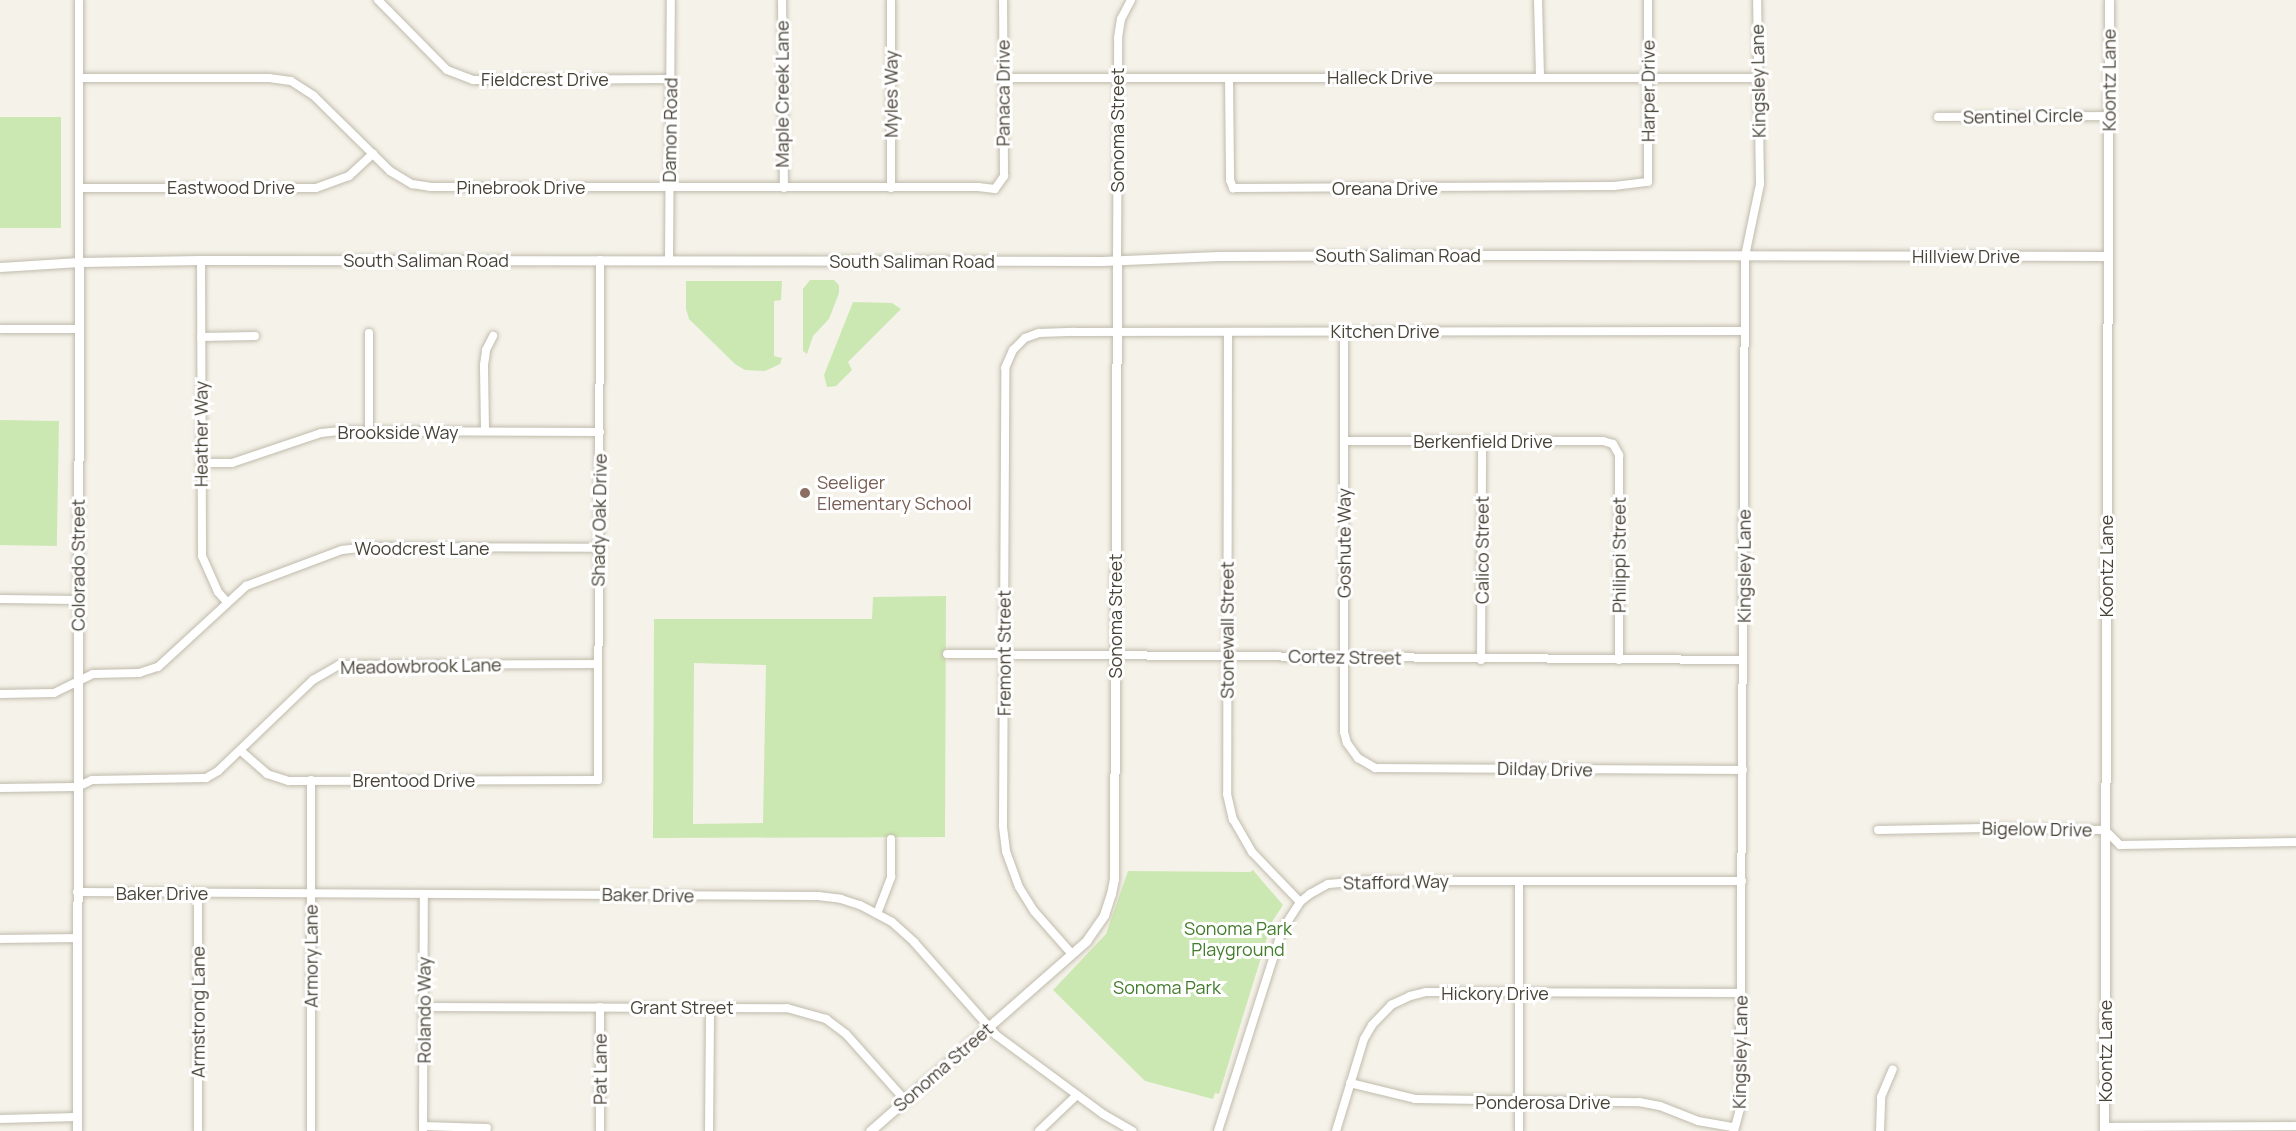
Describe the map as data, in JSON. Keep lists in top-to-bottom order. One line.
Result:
{"streets":{"street":["Halleck Drive","Fieldcrest Drive","Koontz Lane","Kingsley Lane","Harper Drive","Panaca Drive","Maple Creek Lane","Myles Way","Sentinel Circle","Damon Road","Sonoma Street","Eastwood Drive","Pinebrook Drive","Oreana Drive","South Saliman Road","Hillview Drive","Kitchen Drive","Brookside Way","Heather Way","Berkenfield Drive","Shady Oak Drive","Goshute Way","Woodcrest Lane","Calico Street","Philippi Street","Colorado Street","Stonewall Street","Fremont Street","Cortez Street","Meadowbrook Lane","Dilday Drive","Brentood Drive","Bigelow Drive","Stafford Way","Baker Drive","Armory Lane","Hickory Drive","Grant Street","Rolando Way","Armstrong Lane","Pat Lane","Ponderosa Drive"]},"crossings":[["Halleck Drive","Kingsley Lane"],["Halleck Drive","Harper Drive"],["Halleck Drive","Panaca Drive"],["Halleck Drive","Sonoma Street"],["Halleck Drive","Oreana Drive"],["Fieldcrest Drive","Damon Road"],["Koontz Lane","Sentinel Circle"],["Koontz Lane","Hillview Drive"],["Koontz Lane","Bigelow Drive"],["Kingsley Lane","South Saliman Road"],["Kingsley Lane","Kitchen Drive"],["Kingsley Lane","Cortez Street"],["Kingsley Lane","Dilday Drive"],["Kingsley Lane","Stafford Way"],["Kingsley Lane","Hickory Drive"],["Kingsley Lane","Ponderosa Drive"],["Harper Drive","Oreana Drive"],["Panaca Drive","Pinebrook Drive"],["Maple Creek Lane","Pinebrook Drive"],["Myles Way","Pinebrook Drive"],["Damon Road","Pinebrook Drive"],["Damon Road","South Saliman Road"],["Sonoma Street","South Saliman Road"],["Sonoma Street","Kitchen Drive"],["Sonoma Street","Fremont Street"],["Sonoma Street","Cortez Street"],["Sonoma Street","Baker Drive"],["Sonoma Street","Grant Street"],["Eastwood Drive","Pinebrook Drive"],["Eastwood Drive","Colorado Street"],["Pinebrook Drive","Colorado Street"],["South Saliman Road","Hillview Drive"],["South Saliman Road","Heather Way"],["South Saliman Road","Shady Oak Drive"],["South Saliman Road","Colorado Street"],["Kitchen Drive","Goshute Way"],["Kitchen Drive","Stonewall Street"],["Kitchen Drive","Fremont Street"],["Brookside Way","Heather Way"],["Brookside Way","Shady Oak Drive"],["Heather Way","Woodcrest Lane"],["Berkenfield Drive","Goshute Way"],["Berkenfield Drive","Calico Street"],["Berkenfield Drive","Philippi Street"],["Shady Oak Drive","Woodcrest Lane"],["Shady Oak Drive","Meadowbrook Lane"],["Shady Oak Drive","Brentood Drive"],["Goshute Way","Cortez Street"],["Goshute Way","Dilday Drive"],["Woodcrest Lane","Colorado Street"],["Calico Street","Cortez Street"],["Philippi Street","Cortez Street"],["Colorado Street","Meadowbrook Lane"],["Colorado Street","Baker Drive"],["Stonewall Street","Cortez Street"],["Stonewall Street","Stafford Way"],["Fremont Street","Cortez Street"],["Meadowbrook Lane","Brentood Drive"],["Brentood Drive","Armory Lane"],["Baker Drive","Armory Lane"],["Baker Drive","Rolando Way"],["Baker Drive","Armstrong Lane"],["Hickory Drive","Ponderosa Drive"],["Grant Street","Rolando Way"],["Grant Street","Pat Lane"]],"parks":["Sonoma Park Playground","Sonoma Park"],"places":["Seeliger Elementary School"]}
